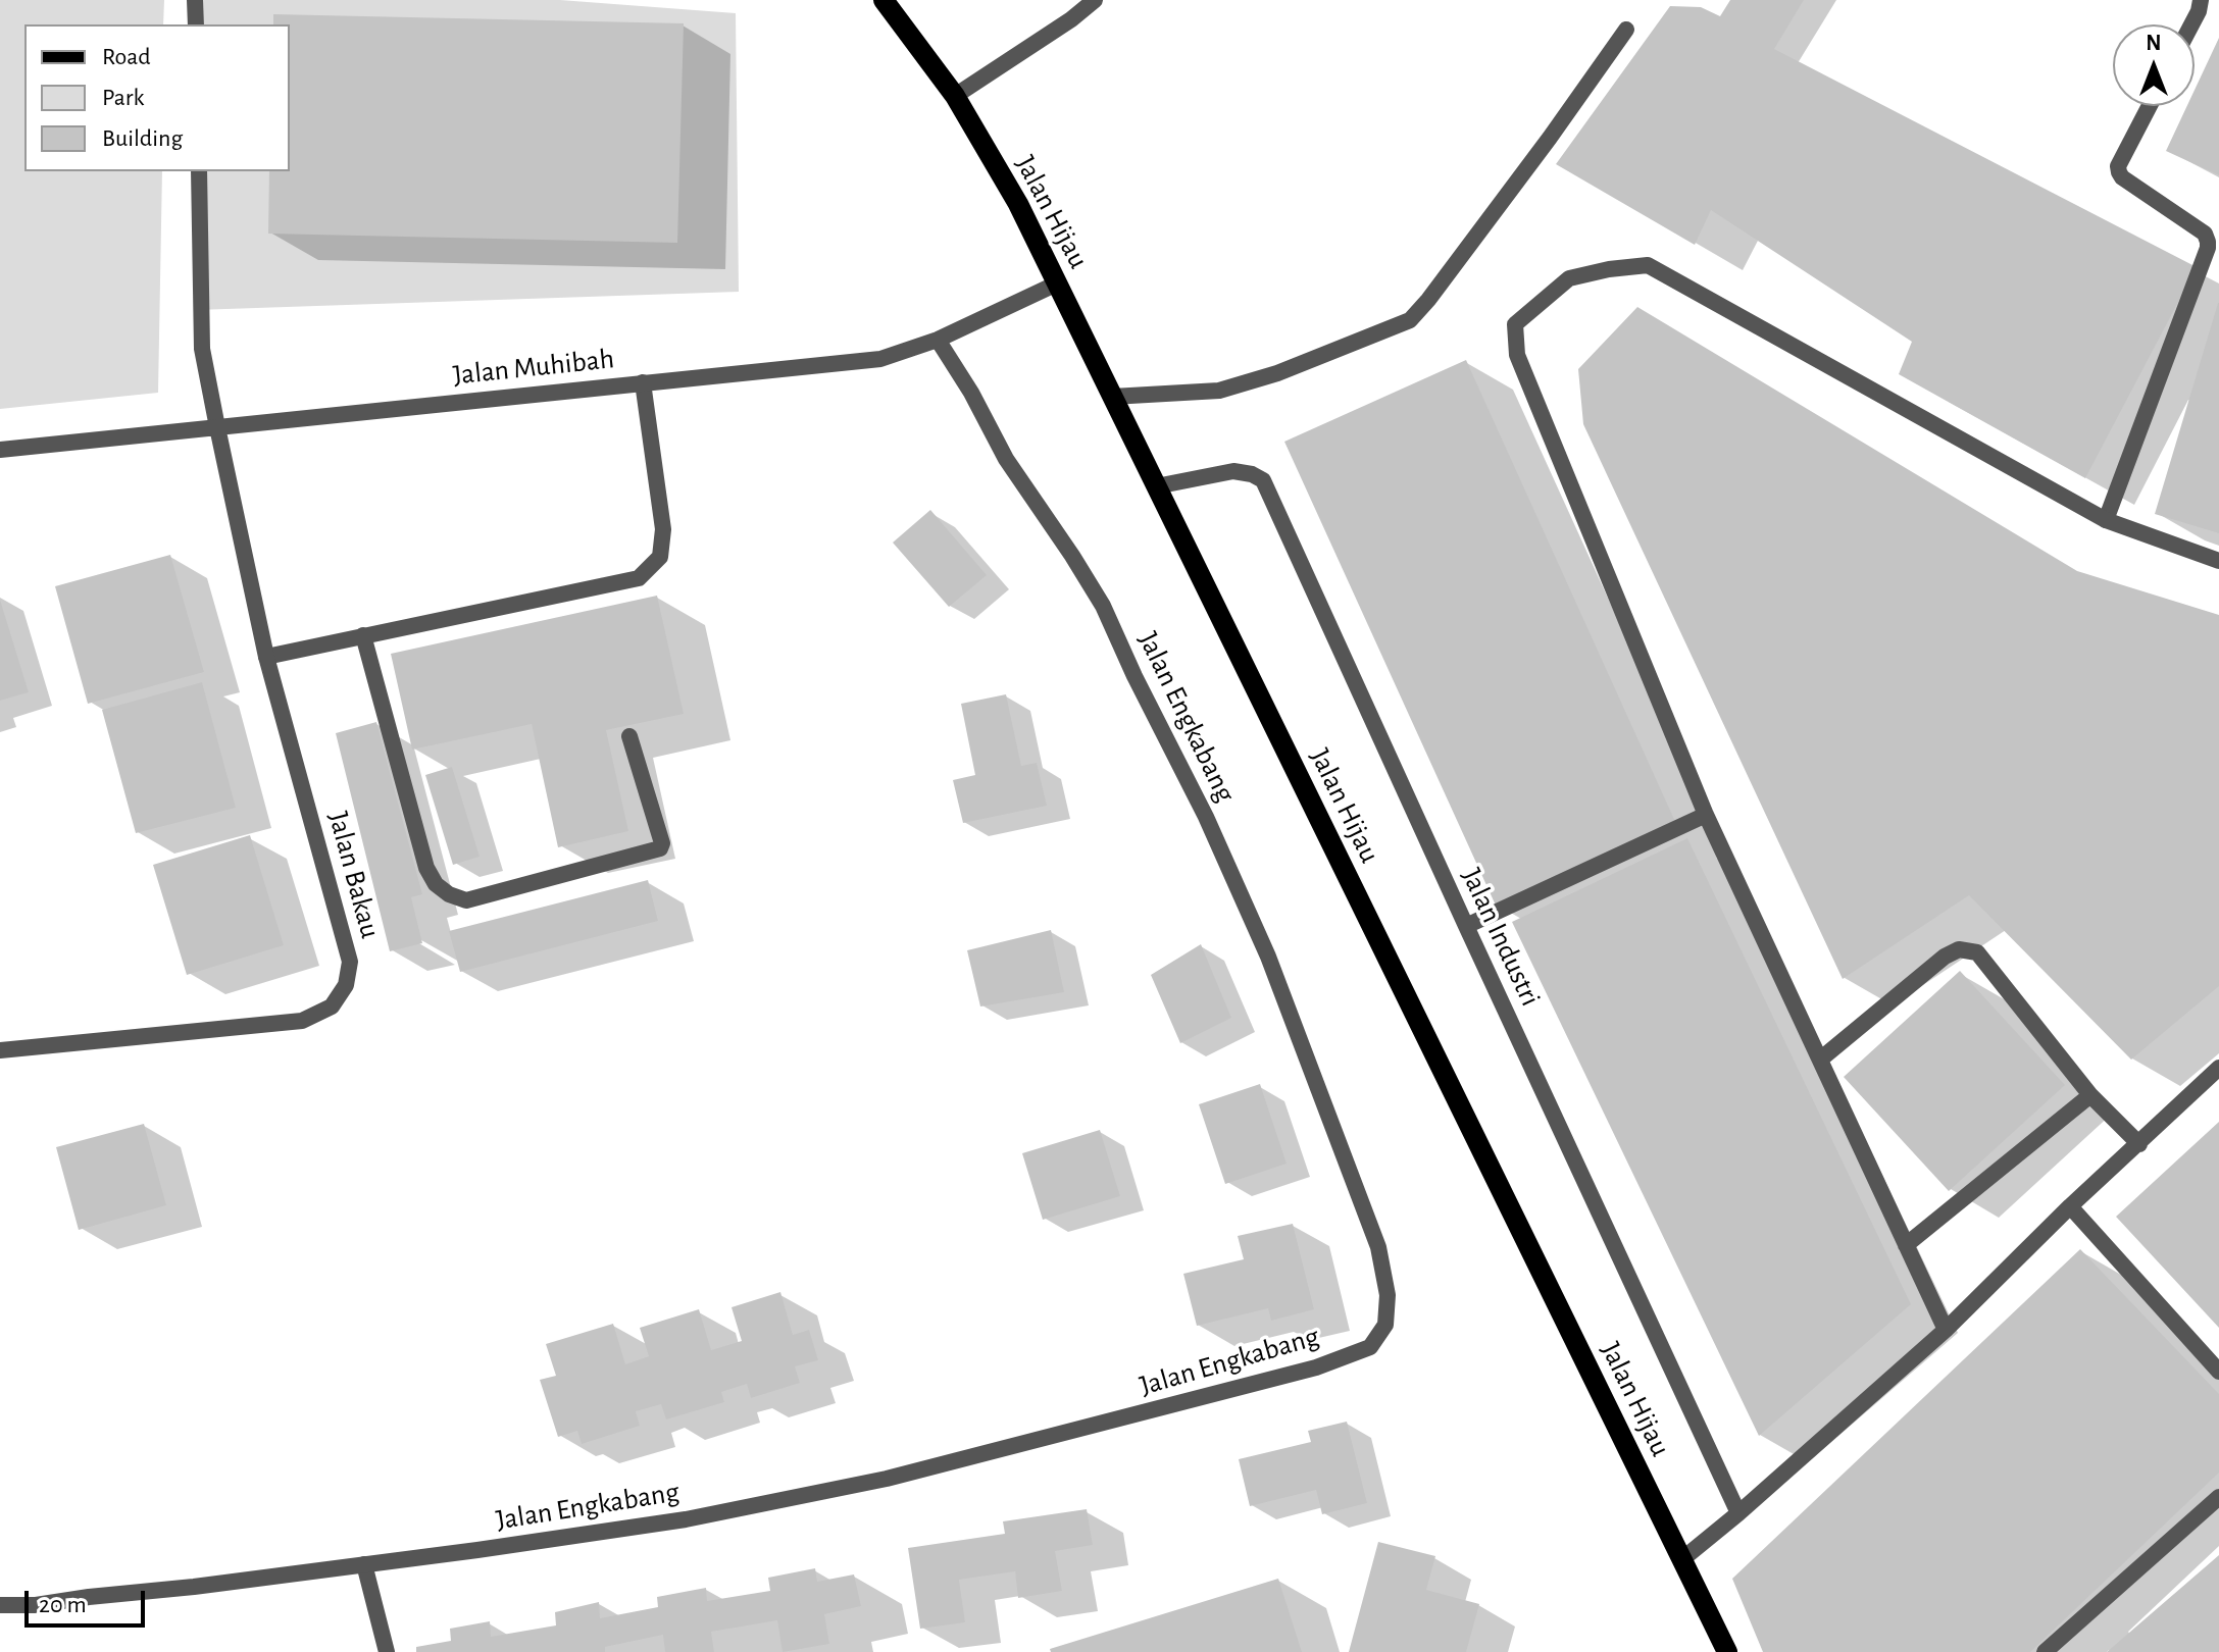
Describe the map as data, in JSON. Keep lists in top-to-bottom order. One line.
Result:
{"streets":{"main road":["Jalan Hijau"],"street":["Jalan Muhibah","Jalan Engkabang","Jalan Bakau","Jalan Industri"]},"crossings":[["Jalan Hijau","Jalan Muhibah"],["Jalan Hijau","Jalan Industri"],["Jalan Muhibah","Jalan Engkabang"],["Jalan Muhibah","Jalan Bakau"]],"legend":["Road","Park","Building"],"scale_bar":"20 m","north":"top"}
